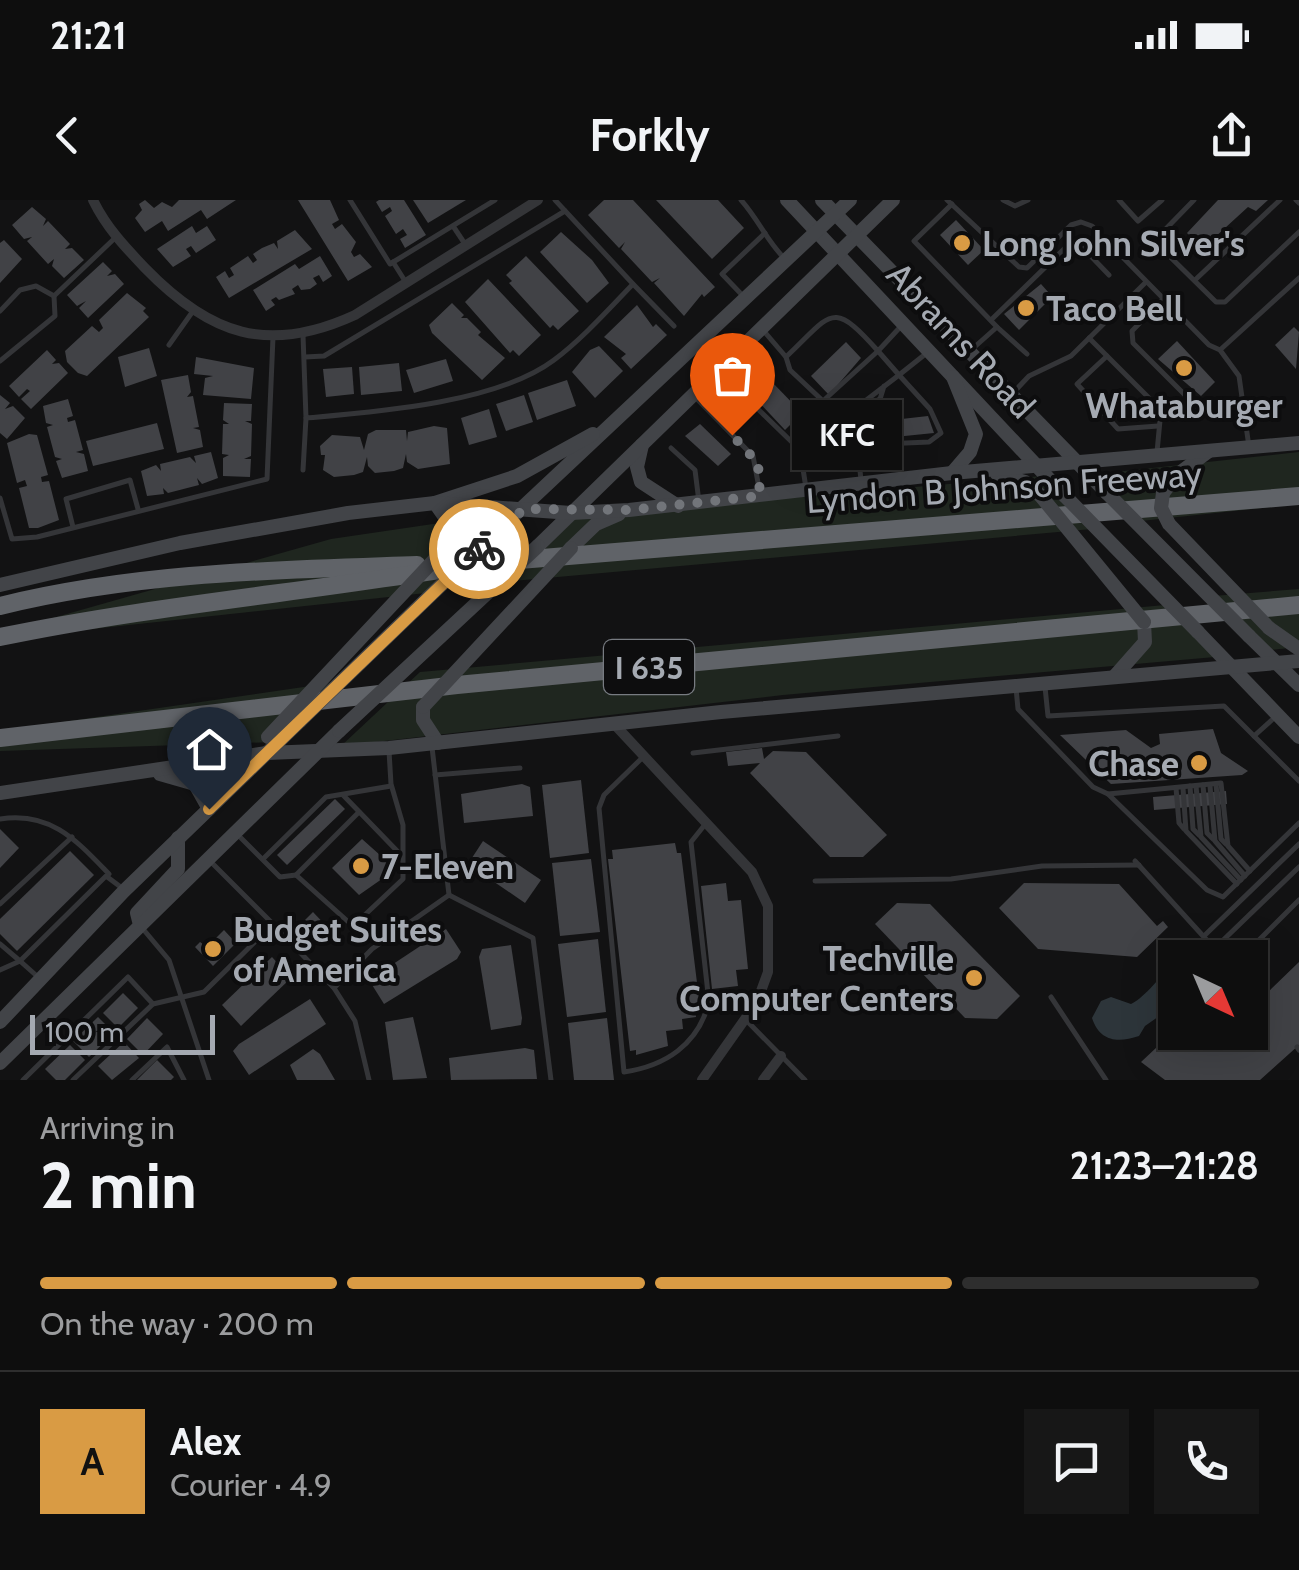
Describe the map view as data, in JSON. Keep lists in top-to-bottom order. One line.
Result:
{"streets":{"highway":["Lyndon B Johnson Freeway","I 635"],"main road":["Abrams Road"]},"crossings":[["Abrams Road","Lyndon B Johnson Freeway"]],"places":["Long John Silver's","Taco Bell","Whataburger","KFC","Chase","7-Eleven","Budget Suites of America","Techville Computer Centers"],"scale_bar":"100 m","north":"bottom right","page":{"status":"21:21","header":"Forkly","bubble":"KFC","scale":"100 m","heading":["2 min","Arriving in","21:23–21:28"],"panel":["Alex","Courier · 4.9"],"bar":"On the way · 200 m","round":"A"}}
